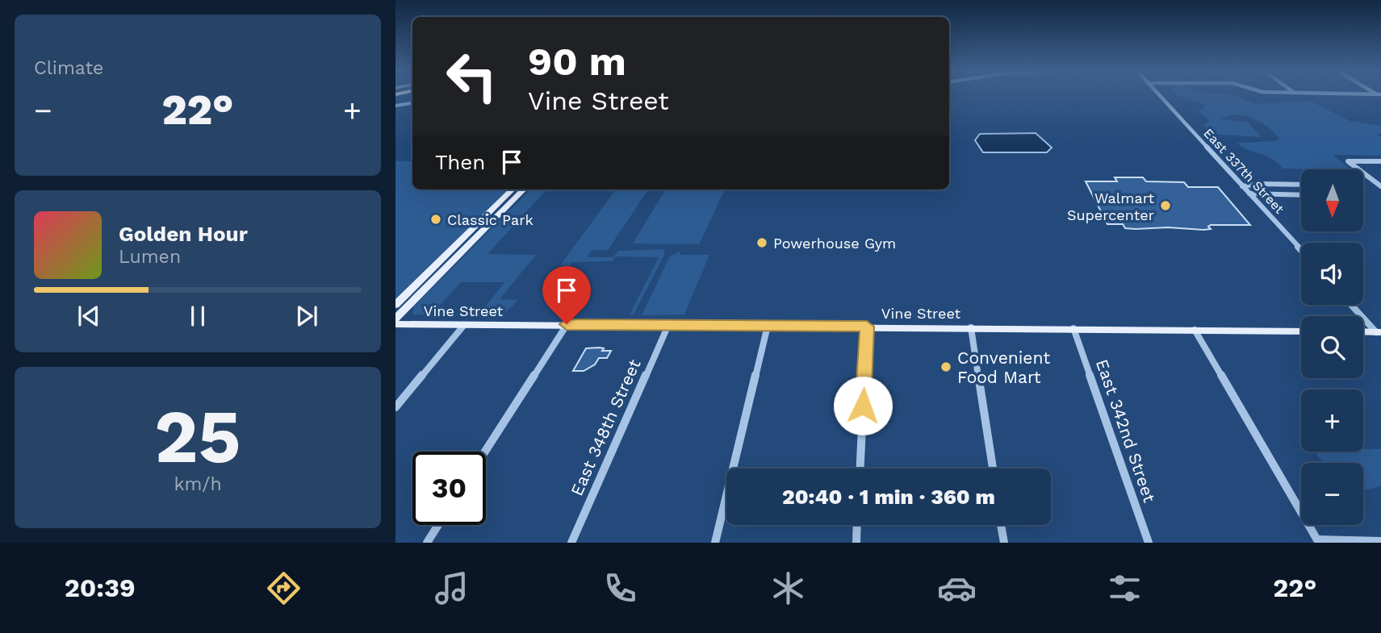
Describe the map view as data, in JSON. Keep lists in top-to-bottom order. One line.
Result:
{"streets":{"main road":["Vine Street"],"street":["East 337th Street","East 348th Street","East 342nd Street"]},"crossings":[["Vine Street","East 348th Street"],["Vine Street","East 342nd Street"]],"places":["Walmart Supercenter","Classic Park","Powerhouse Gym","Convenient Food Mart"],"north":"bottom","page":{"tile":["Climate",["25","km/h"]],"turn":["90 m","Vine Street"],"heat":["−","22°","+"],"then":"Then","map_buttons":["+","−"],"song":["Golden Hour","Lumen"],"limit":"30","trip":"20:40 · 1 min · 360 m","tabs":["20:39","22°"]}}
